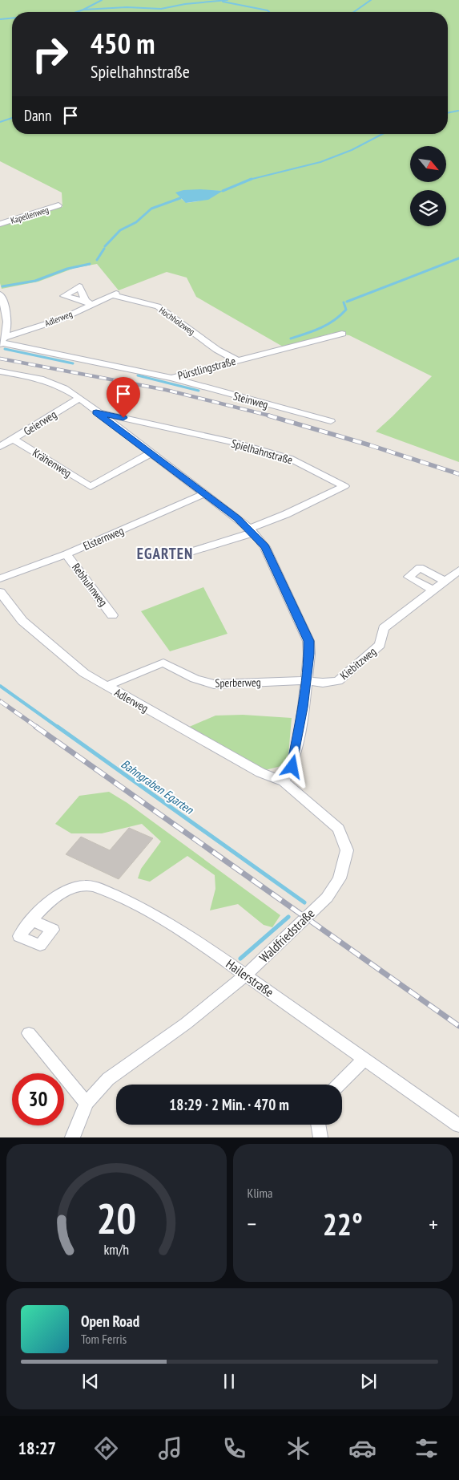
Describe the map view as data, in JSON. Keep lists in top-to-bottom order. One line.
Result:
{"streets":{"street":["Kapellenweg","Adlerweg","Hochholzweg","Pürstlingstraße","Steinweg","Geierweg","Spielhahnstraße","Krähenweg","Elsternweg","Rebhuhnweg","Kiebitzweg","Sperberweg","Waldfriedstraße","Hailerstraße"]},"crossings":[["Adlerweg","Hochholzweg"],["Adlerweg","Pürstlingstraße"],["Adlerweg","Sperberweg"],["Adlerweg","Waldfriedstraße"],["Hochholzweg","Pürstlingstraße"],["Pürstlingstraße","Steinweg"],["Geierweg","Krähenweg"],["Elsternweg","Rebhuhnweg"],["Kiebitzweg","Sperberweg"],["Waldfriedstraße","Hailerstraße"]],"districts":["EGARTEN"],"water":["Bahngraben Egarten"],"north":"bottom right","page":{"turn":["450 m","Spielhahnstraße"],"then":"Dann","limit":"30","trip":"18:29 · 2 Min. · 470 m","tile":"Klima","heat":["−","22°","+"],"song":["Open Road","Tom Ferris"],"tabs":"18:27","gauge":["20","km/h"]}}
